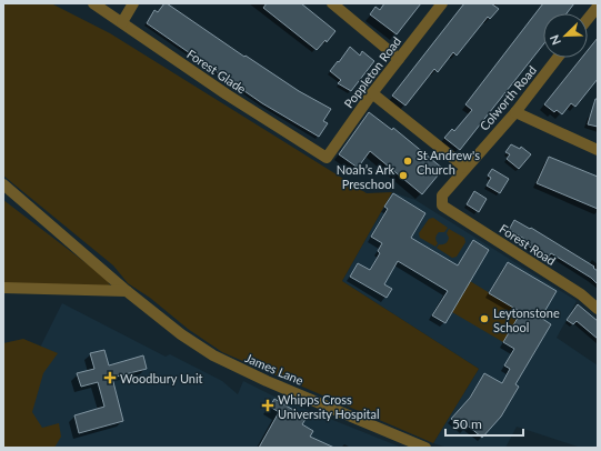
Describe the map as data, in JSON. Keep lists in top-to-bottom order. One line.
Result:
{"streets":{"street":["Forest Glade","Poppleton Road","Colworth Road","Forest Road","James Lane"]},"crossings":[["Forest Glade","Poppleton Road"],["Colworth Road","Forest Road"]],"places":{"other":["St Andrew's Church","Noah’s Ark Preschool","Leytonstone School"],"health":["Woodbury Unit","Whipps Cross University Hospital"]},"scale_bar":"50 m","north":"bottom left"}
